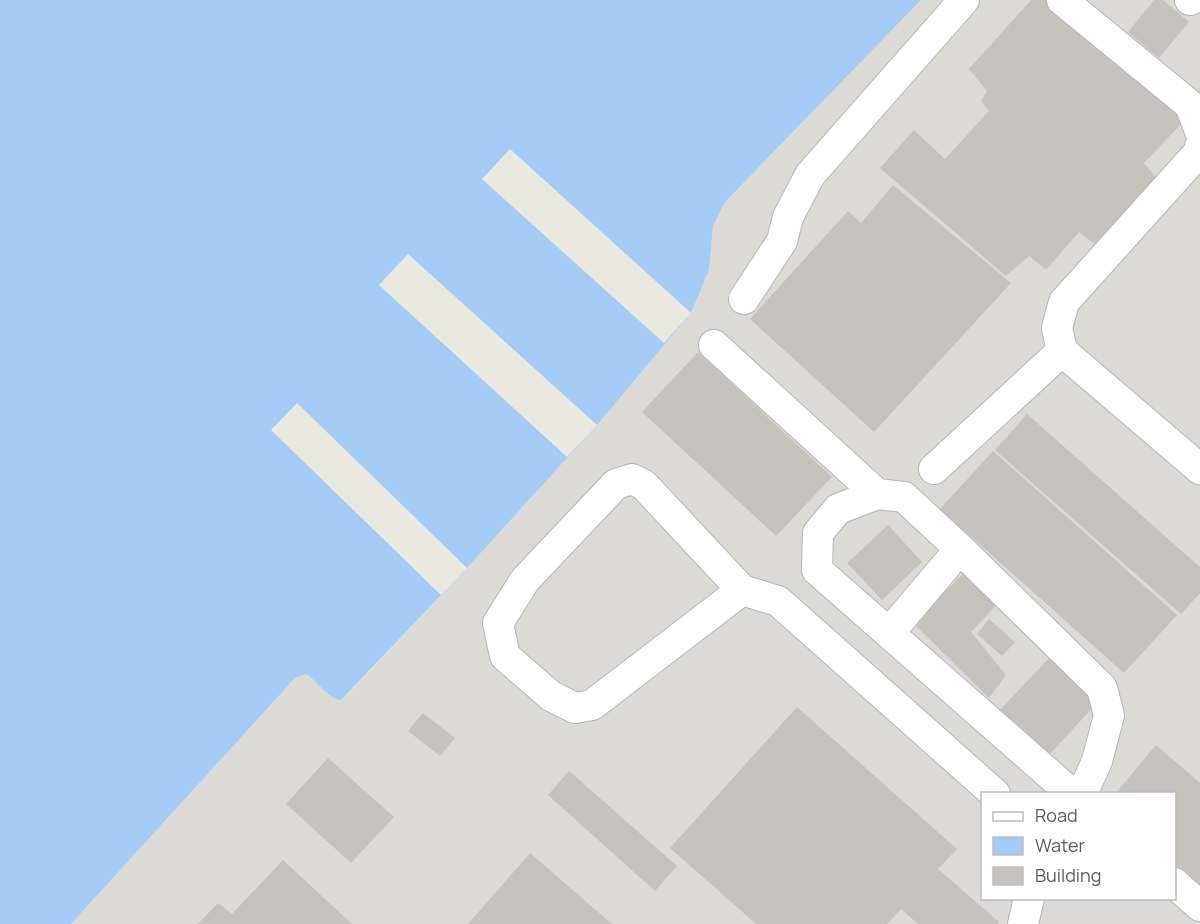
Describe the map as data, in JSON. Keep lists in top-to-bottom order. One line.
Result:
{"legend":["Road","Water","Building"]}
